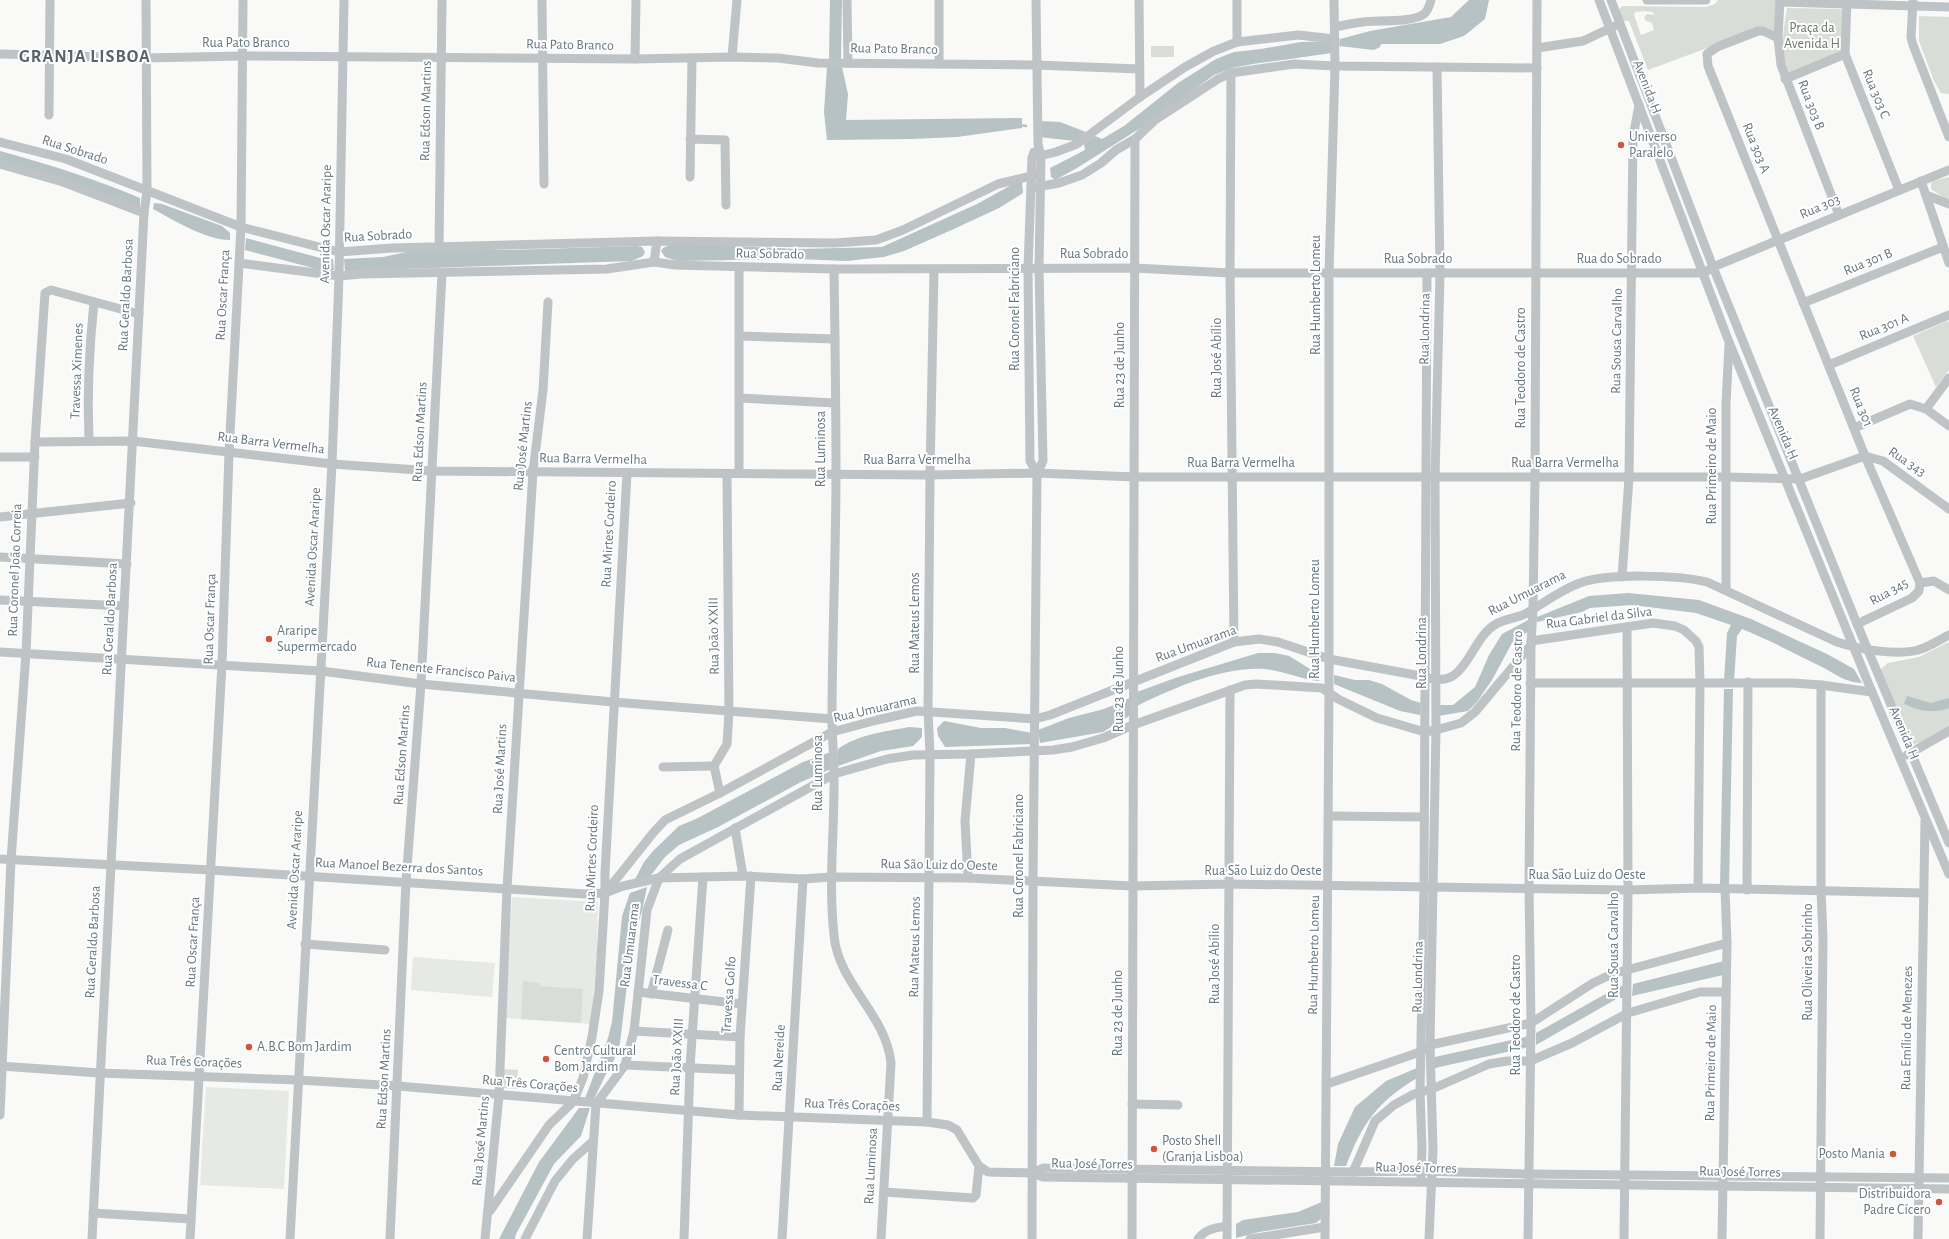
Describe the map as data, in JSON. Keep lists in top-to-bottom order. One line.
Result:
{"streets":{"street":["Rua Pato Branco","Avenida H","Rua 303 C","Rua 303 B","Rua Edson Martins","Rua 303 A","Rua Sobrado","Rua 303","Avenida Oscar Araripe","Rua do Sobrado","Rua 301 B","Rua Geraldo Barbosa","Rua Oscar França","Rua Humberto Lomeu","Rua Coronel Fabriciano","Rua 301 A","Rua Londrina","Rua Sousa Carvalho","Rua José Abílio","Rua 23 de Junho","Rua Teodoro de Castro","Travessa Ximenes","Rua 301","Rua Barra Vermelha","Rua José Martins","Rua Luminosa","Rua 343","Rua Primeiro de Maio","Rua Mirtes Cordeiro","Rua Coronel João Correia","Rua 345","Rua Umuarama","Rua Gabriel da Silva","Rua Mateus Lemos","Rua João XXIII","Rua Tenente Francisco Paiva","Rua São Luiz do Oeste","Rua Manoel Bezerra dos Santos","Rua Oliveira Sobrinho","Travessa C","Travessa Golfo","Rua Emílio de Menezes","Rua Nereide","Rua Três Corações","Rua José Torres"]},"crossings":[["Rua Pato Branco","Rua Edson Martins"],["Rua Pato Branco","Avenida Oscar Araripe"],["Rua Pato Branco","Rua Geraldo Barbosa"],["Rua Pato Branco","Rua Oscar França"],["Rua Pato Branco","Rua Coronel Fabriciano"],["Avenida H","Rua 303"],["Avenida H","Rua do Sobrado"],["Avenida H","Rua Sousa Carvalho"],["Avenida H","Rua Barra Vermelha"],["Avenida H","Rua 343"],["Avenida H","Rua Primeiro de Maio"],["Avenida H","Rua 345"],["Avenida H","Rua Umuarama"],["Avenida H","Rua Emílio de Menezes"],["Rua 303 C","Rua 303"],["Rua 303 B","Rua 303 A"],["Rua 303 B","Rua 303"],["Rua Edson Martins","Rua Sobrado"],["Rua Edson Martins","Rua Barra Vermelha"],["Rua Edson Martins","Rua Tenente Francisco Paiva"],["Rua Edson Martins","Rua Manoel Bezerra dos Santos"],["Rua Edson Martins","Rua Três Corações"],["Rua 303 A","Rua 303"],["Rua 303 A","Rua 301"],["Rua Sobrado","Avenida Oscar Araripe"],["Rua Sobrado","Rua do Sobrado"],["Rua Sobrado","Rua Geraldo Barbosa"],["Rua Sobrado","Rua Oscar França"],["Rua Sobrado","Rua Humberto Lomeu"],["Rua Sobrado","Rua Coronel Fabriciano"],["Rua Sobrado","Rua Londrina"],["Rua Sobrado","Rua José Abílio"],["Rua Sobrado","Rua 23 de Junho"],["Rua Sobrado","Rua Teodoro de Castro"],["Rua Sobrado","Rua Luminosa"],["Rua Sobrado","Rua Mateus Lemos"],["Rua 303","Rua do Sobrado"],["Rua 303","Rua 301"],["Avenida Oscar Araripe","Rua Barra Vermelha"],["Avenida Oscar Araripe","Rua Tenente Francisco Paiva"],["Avenida Oscar Araripe","Rua Manoel Bezerra dos Santos"],["Avenida Oscar Araripe","Rua Três Corações"],["Rua do Sobrado","Rua Sousa Carvalho"],["Rua do Sobrado","Rua Teodoro de Castro"],["Rua 301 B","Rua 301"],["Rua Geraldo Barbosa","Rua Barra Vermelha"],["Rua Geraldo Barbosa","Rua Coronel João Correia"],["Rua Geraldo Barbosa","Rua Tenente Francisco Paiva"],["Rua Geraldo Barbosa","Rua Manoel Bezerra dos Santos"],["Rua Geraldo Barbosa","Rua Três Corações"],["Rua Oscar França","Rua Barra Vermelha"],["Rua Oscar França","Rua Tenente Francisco Paiva"],["Rua Oscar França","Rua Manoel Bezerra dos Santos"],["Rua Oscar França","Rua Três Corações"],["Rua Humberto Lomeu","Rua Barra Vermelha"],["Rua Humberto Lomeu","Rua Umuarama"],["Rua Humberto Lomeu","Rua São Luiz do Oeste"],["Rua Humberto Lomeu","Rua José Torres"],["Rua Coronel Fabriciano","Rua Barra Vermelha"],["Rua Coronel Fabriciano","Rua Umuarama"],["Rua Coronel Fabriciano","Rua São Luiz do Oeste"],["Rua Coronel Fabriciano","Rua José Torres"],["Rua 301 A","Rua 301"],["Rua Londrina","Rua Barra Vermelha"],["Rua Londrina","Rua Umuarama"],["Rua Londrina","Rua São Luiz do Oeste"],["Rua Londrina","Rua José Torres"],["Rua Sousa Carvalho","Rua Barra Vermelha"],["Rua Sousa Carvalho","Rua Umuarama"],["Rua Sousa Carvalho","Rua Gabriel da Silva"],["Rua Sousa Carvalho","Rua São Luiz do Oeste"],["Rua Sousa Carvalho","Rua José Torres"],["Rua José Abílio","Rua Barra Vermelha"],["Rua José Abílio","Rua Umuarama"],["Rua José Abílio","Rua São Luiz do Oeste"],["Rua José Abílio","Rua José Torres"],["Rua 23 de Junho","Rua Barra Vermelha"],["Rua 23 de Junho","Rua Umuarama"],["Rua 23 de Junho","Rua São Luiz do Oeste"],["Rua 23 de Junho","Rua José Torres"],["Rua Teodoro de Castro","Rua Barra Vermelha"],["Rua Teodoro de Castro","Rua Umuarama"],["Rua Teodoro de Castro","Rua Gabriel da Silva"],["Rua Teodoro de Castro","Rua São Luiz do Oeste"],["Rua Teodoro de Castro","Rua José Torres"],["Travessa Ximenes","Rua Barra Vermelha"],["Travessa Ximenes","Rua Coronel João Correia"],["Rua 301","Rua 343"],["Rua 301","Rua 345"],["Rua Barra Vermelha","Rua José Martins"],["Rua Barra Vermelha","Rua Luminosa"],["Rua Barra Vermelha","Rua 343"],["Rua Barra Vermelha","Rua Primeiro de Maio"],["Rua Barra Vermelha","Rua Mirtes Cordeiro"],["Rua Barra Vermelha","Rua Coronel João Correia"],["Rua Barra Vermelha","Rua Mateus Lemos"],["Rua Barra Vermelha","Rua João XXIII"],["Rua José Martins","Rua Mirtes Cordeiro"],["Rua José Martins","Rua Tenente Francisco Paiva"],["Rua José Martins","Rua Manoel Bezerra dos Santos"],["Rua José Martins","Rua Três Corações"],["Rua Luminosa","Rua Umuarama"],["Rua Luminosa","Rua Tenente Francisco Paiva"],["Rua Luminosa","Rua São Luiz do Oeste"],["Rua Luminosa","Rua Três Corações"],["Rua Primeiro de Maio","Rua Umuarama"],["Rua Primeiro de Maio","Rua São Luiz do Oeste"],["Rua Primeiro de Maio","Rua José Torres"],["Rua Mirtes Cordeiro","Rua Umuarama"],["Rua Mirtes Cordeiro","Rua Tenente Francisco Paiva"],["Rua Mirtes Cordeiro","Rua São Luiz do Oeste"],["Rua Mirtes Cordeiro","Rua Manoel Bezerra dos Santos"],["Rua Mirtes Cordeiro","Rua Três Corações"],["Rua Coronel João Correia","Rua Tenente Francisco Paiva"],["Rua Coronel João Correia","Rua Manoel Bezerra dos Santos"],["Rua Coronel João Correia","Rua Três Corações"],["Rua Umuarama","Rua Gabriel da Silva"],["Rua Umuarama","Rua Mateus Lemos"],["Rua Umuarama","Rua São Luiz do Oeste"],["Rua Umuarama","Rua Manoel Bezerra dos Santos"],["Rua Umuarama","Travessa C"],["Rua Umuarama","Travessa Golfo"],["Rua Umuarama","Rua Três Corações"],["Rua Mateus Lemos","Rua São Luiz do Oeste"],["Rua Mateus Lemos","Rua Três Corações"],["Rua João XXIII","Rua Tenente Francisco Paiva"],["Rua João XXIII","Rua São Luiz do Oeste"],["Rua João XXIII","Travessa C"],["Rua João XXIII","Rua Três Corações"],["Rua São Luiz do Oeste","Rua Manoel Bezerra dos Santos"],["Rua São Luiz do Oeste","Rua Oliveira Sobrinho"],["Rua São Luiz do Oeste","Travessa Golfo"],["Rua São Luiz do Oeste","Rua Emílio de Menezes"],["Rua São Luiz do Oeste","Rua Nereide"],["Rua Oliveira Sobrinho","Rua José Torres"],["Travessa C","Travessa Golfo"],["Travessa Golfo","Rua Três Corações"],["Rua Emílio de Menezes","Rua José Torres"],["Rua Nereide","Rua Três Corações"]],"districts":["GRANJA LISBOA"],"parks":["Praça da Avenida H"],"places":["Universo Paralelo","Araripe Supermercado","A.B.C Bom Jardim","Centro Cultural Bom Jardim","Posto Shell (Granja Lisboa)","Posto Mania","Distribuidora Padre Cícero"]}
